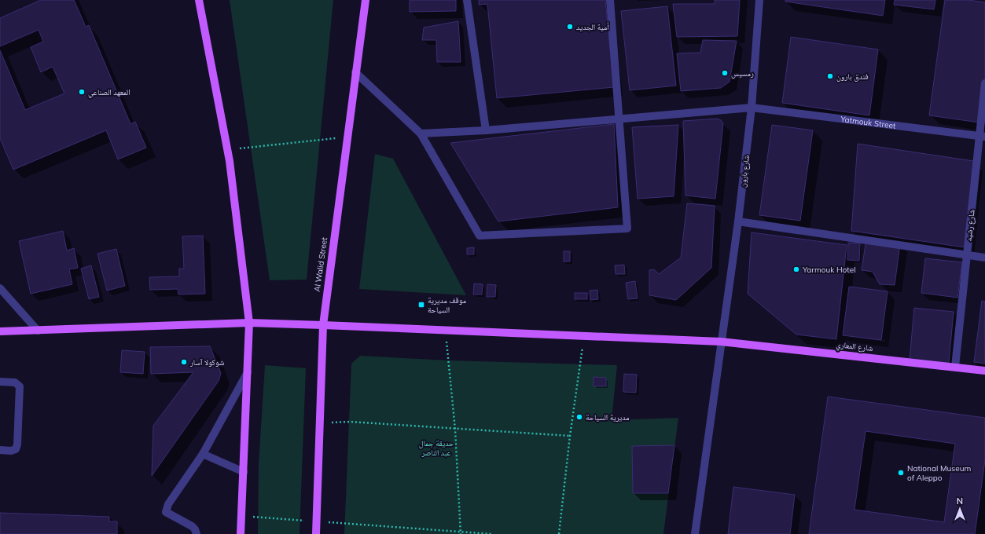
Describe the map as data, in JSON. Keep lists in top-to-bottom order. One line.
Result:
{"streets":{"main road":["Al Walid Street","شارع المعاري"],"street":["Yatmouk Street","شارع بارون","شارع رشيد"]},"crossings":[["Yatmouk Street","شارع بارون"],["Yatmouk Street","شارع رشيد"],["شارع بارون","شارع المعاري"],["شارع رشيد","شارع المعاري"],["Al Walid Street","شارع المعاري"]],"parks":["حديقة جمال عبد الناصر"],"places":{"other":["أمية الجديد","رمسيس","فندق بارون","المعهد الصناعي","Yarmouk Hotel","شوكولا آسار","مديرية السياحة","National Museum of Aleppo"],"transit":["موقف مديرية السياحة"]},"north":"top"}
